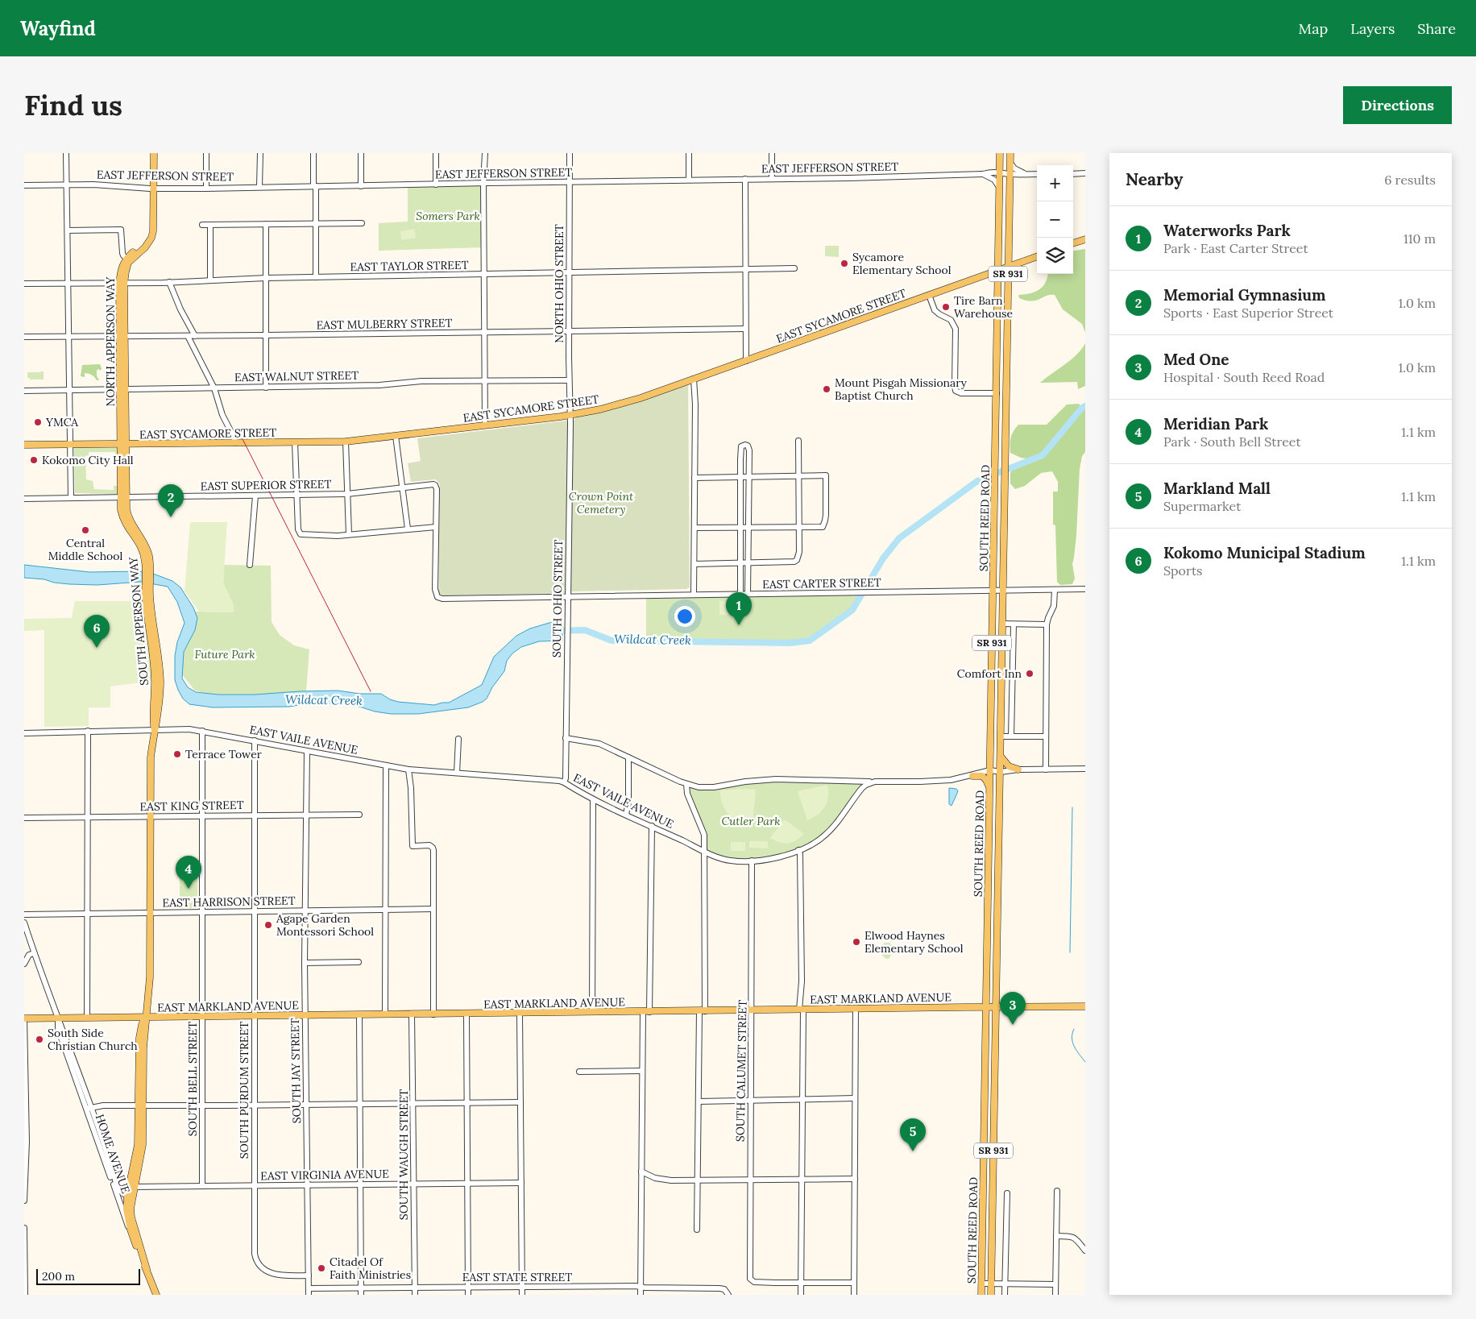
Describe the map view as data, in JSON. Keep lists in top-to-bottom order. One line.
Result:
{"streets":{"main road":["SR 931","EAST SYCAMORE STREET","NORTH APPERSON WAY","SOUTH REED ROAD","SOUTH APPERSON WAY","EAST MARKLAND AVENUE","HOME AVENUE"],"street":["EAST JEFFERSON STREET","EAST TAYLOR STREET","NORTH OHIO STREET","EAST MULBERRY STREET","EAST WALNUT STREET","EAST SUPERIOR STREET","EAST CARTER STREET","SOUTH OHIO STREET","EAST VAILE AVENUE","EAST KING STREET","EAST HARRISON STREET","SOUTH JAY STREET","SOUTH CALUMET STREET","SOUTH BELL STREET","SOUTH PURDUM STREET","SOUTH WAUGH STREET","EAST VIRGINIA AVENUE","EAST STATE STREET"]},"crossings":[["EAST JEFFERSON STREET","SR 931"],["EAST JEFFERSON STREET","NORTH OHIO STREET"],["EAST TAYLOR STREET","NORTH OHIO STREET"],["EAST TAYLOR STREET","NORTH APPERSON WAY"],["SR 931","EAST SYCAMORE STREET"],["SR 931","SOUTH REED ROAD"],["NORTH OHIO STREET","EAST SYCAMORE STREET"],["NORTH OHIO STREET","EAST MULBERRY STREET"],["NORTH OHIO STREET","EAST WALNUT STREET"],["NORTH OHIO STREET","SOUTH OHIO STREET"],["EAST SYCAMORE STREET","NORTH APPERSON WAY"],["EAST SYCAMORE STREET","SOUTH REED ROAD"],["EAST SYCAMORE STREET","SOUTH OHIO STREET"],["EAST SYCAMORE STREET","SOUTH APPERSON WAY"],["EAST MULBERRY STREET","NORTH APPERSON WAY"],["NORTH APPERSON WAY","EAST WALNUT STREET"],["NORTH APPERSON WAY","SOUTH APPERSON WAY"],["EAST SUPERIOR STREET","EAST CARTER STREET"],["EAST SUPERIOR STREET","SOUTH APPERSON WAY"],["SOUTH REED ROAD","EAST CARTER STREET"],["SOUTH REED ROAD","EAST MARKLAND AVENUE"],["EAST CARTER STREET","SOUTH OHIO STREET"],["SOUTH OHIO STREET","EAST VAILE AVENUE"],["SOUTH APPERSON WAY","EAST VAILE AVENUE"],["SOUTH APPERSON WAY","EAST KING STREET"],["SOUTH APPERSON WAY","EAST HARRISON STREET"],["SOUTH APPERSON WAY","EAST MARKLAND AVENUE"],["SOUTH APPERSON WAY","HOME AVENUE"],["SOUTH APPERSON WAY","EAST VIRGINIA AVENUE"],["EAST VAILE AVENUE","SOUTH JAY STREET"],["EAST VAILE AVENUE","SOUTH CALUMET STREET"],["EAST VAILE AVENUE","SOUTH BELL STREET"],["EAST VAILE AVENUE","SOUTH PURDUM STREET"],["EAST KING STREET","SOUTH JAY STREET"],["EAST KING STREET","SOUTH BELL STREET"],["EAST KING STREET","SOUTH PURDUM STREET"],["EAST HARRISON STREET","SOUTH JAY STREET"],["EAST HARRISON STREET","SOUTH BELL STREET"],["EAST HARRISON STREET","SOUTH PURDUM STREET"],["EAST MARKLAND AVENUE","SOUTH JAY STREET"],["EAST MARKLAND AVENUE","SOUTH CALUMET STREET"],["EAST MARKLAND AVENUE","SOUTH BELL STREET"],["EAST MARKLAND AVENUE","SOUTH PURDUM STREET"],["EAST MARKLAND AVENUE","HOME AVENUE"],["EAST MARKLAND AVENUE","SOUTH WAUGH STREET"],["SOUTH JAY STREET","SOUTH PURDUM STREET"],["SOUTH JAY STREET","EAST VIRGINIA AVENUE"],["SOUTH JAY STREET","EAST STATE STREET"],["SOUTH BELL STREET","EAST VIRGINIA AVENUE"],["SOUTH PURDUM STREET","EAST VIRGINIA AVENUE"],["SOUTH WAUGH STREET","EAST VIRGINIA AVENUE"],["SOUTH WAUGH STREET","EAST STATE STREET"]],"water":["Wildcat Creek"],"parks":["Somers Park","Crown Point Cemetery","Future Park","Cutler Park"],"places":["Sycamore Elementary School","Tire Barn Warehouse","Mount Pisgah Missionary Baptist Church","YMCA","Kokomo City Hall","Central Middle School","Comfort Inn","Terrace Tower","Agape Garden Montessori School","Elwood Haynes Elementary School","South Side Christian Church","Citadel Of Faith Ministries"],"scale_bar":"200 m","page":{"header":"Wayfind","nav":["Map","Layers","Share"],"buttons":"Directions","title":"Find us","heading":["Nearby","6 results"],"map_buttons":["+","−"],"list":[{"mark":"1","name":"Waterworks Park","note":"Park · East Carter Street","value":"110 m"},{"mark":"2","name":"Memorial Gymnasium","note":"Sports · East Superior Street","value":"1.0 km"},{"mark":"3","name":"Med One","note":"Hospital · South Reed Road","value":"1.0 km"},{"mark":"4","name":"Meridian Park","note":"Park · South Bell Street","value":"1.1 km"},{"mark":"5","name":"Markland Mall","note":"Supermarket","value":"1.1 km"},{"mark":"6","name":"Kokomo Municipal Stadium","note":"Sports","value":"1.1 km"}],"pins":["2","1","6","4","3","5"],"scale":"200 m"}}
